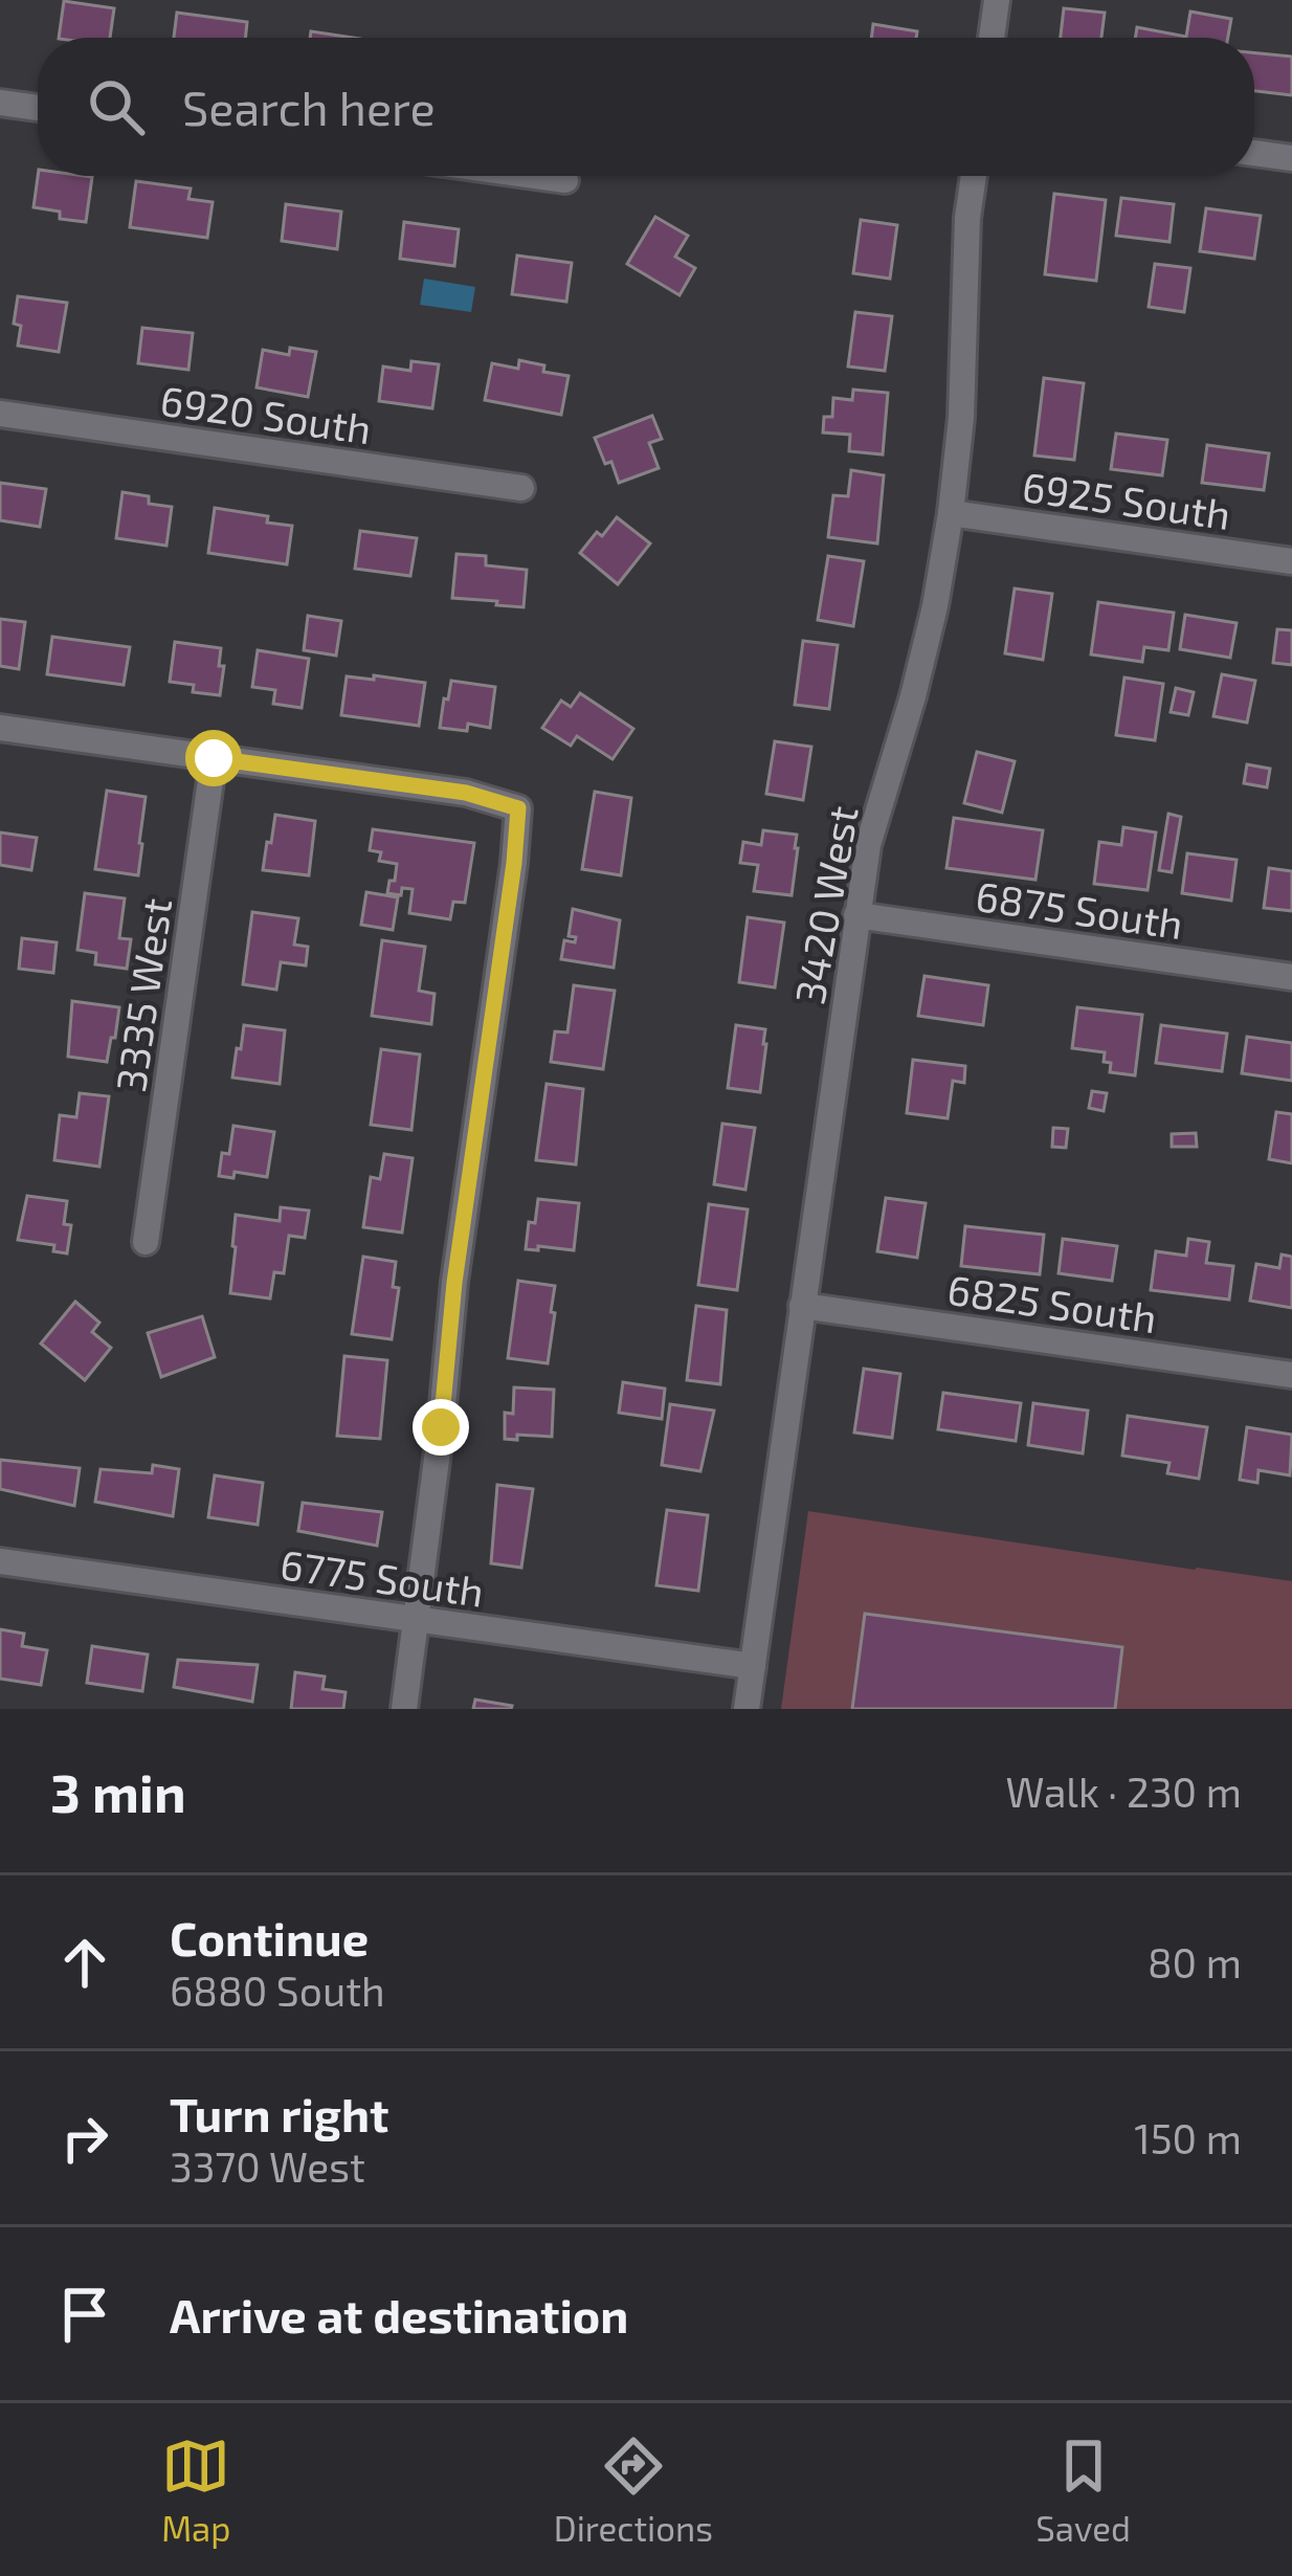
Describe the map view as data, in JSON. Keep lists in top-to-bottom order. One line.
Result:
{"streets":{"street":["6920 South","6925 South","3420 West","6875 South","3335 West","6825 South","6775 South"]},"crossings":[["6925 South","3420 West"],["3420 West","6875 South"],["3420 West","6825 South"],["3420 West","6775 South"]],"page":{"search":"Search here","heading":["3 min","Walk · 230 m"],"list":[["Continue","6880 South","80 m"],["Turn right","3370 West","150 m"],"Arrive at destination"],"nav":["Map","Directions","Saved"]}}
